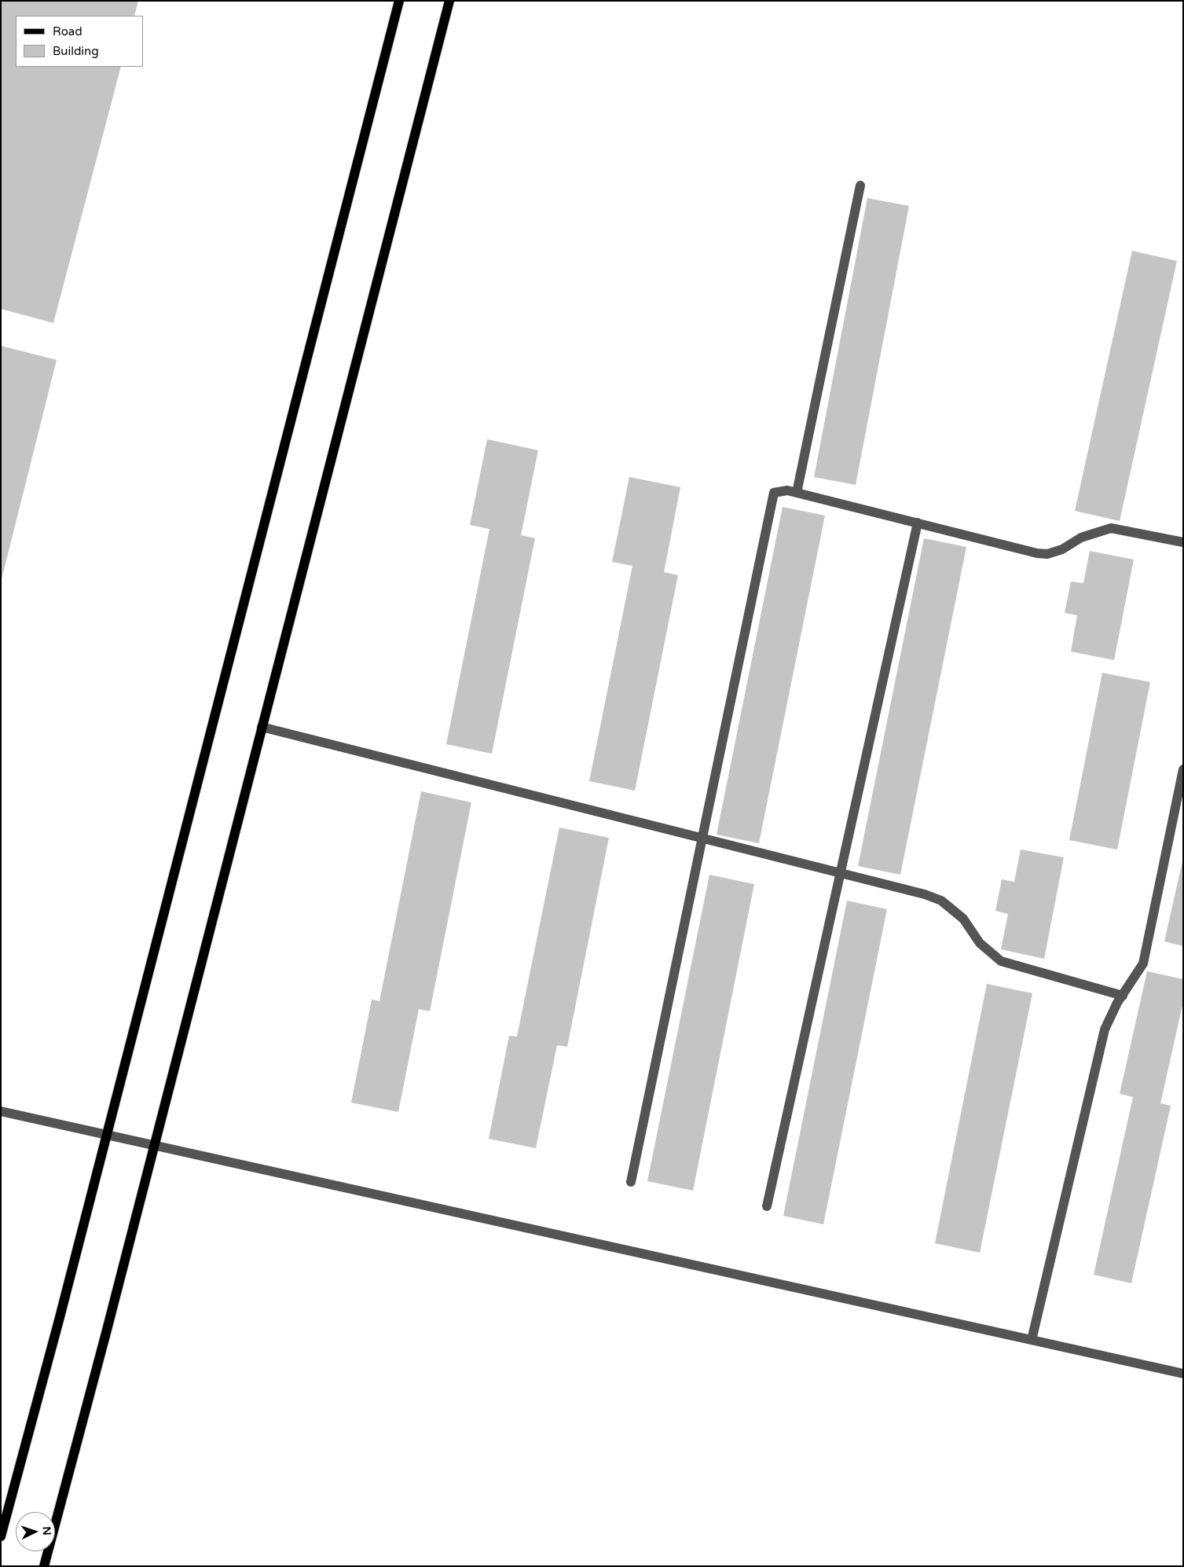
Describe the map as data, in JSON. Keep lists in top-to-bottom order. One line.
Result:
{"legend":["Road","Building"],"north":"right"}
